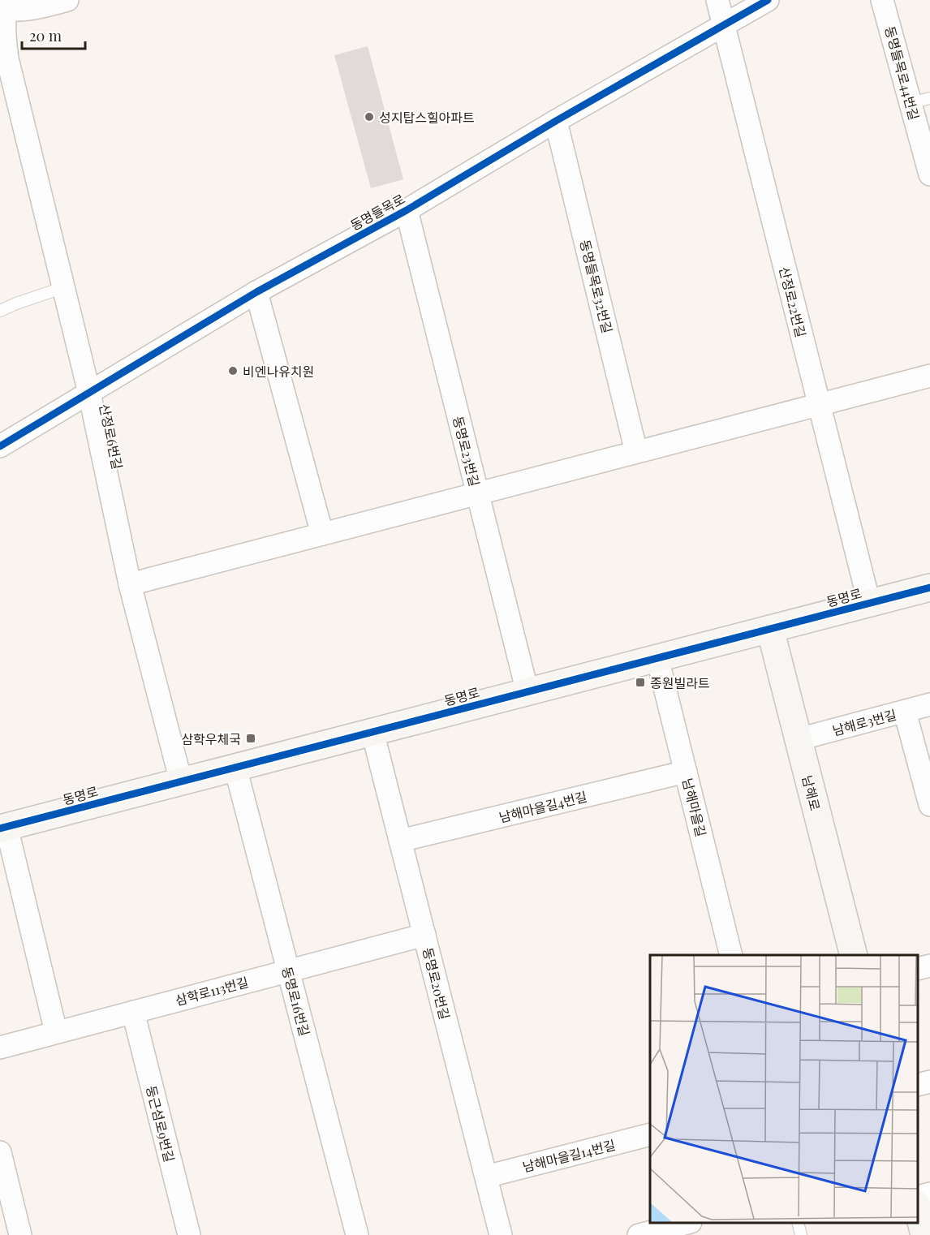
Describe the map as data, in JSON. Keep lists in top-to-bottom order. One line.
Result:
{"streets":{"street":["동명들목로44번길","동명들목로","동명들목로32번길","산정로22번길","산정로6번길","동명로23번길","동명로","남해로3번길","남해로","남해마을길4번길","남해마을길","동명로20번길","삼학로113번길","동명로16번길","둥근섬로9번길","남해마을길14번길"]},"crossings":[["동명들목로","동명들목로32번길"],["동명들목로","산정로22번길"],["동명들목로","산정로6번길"],["동명들목로","동명로23번길"],["산정로22번길","동명로"],["산정로6번길","동명로"],["동명로23번길","동명로"],["동명로","남해로"],["동명로","남해마을길"],["동명로","동명로20번길"],["동명로","동명로16번길"],["남해로3번길","남해로"],["남해마을길4번길","남해마을길"],["남해마을길4번길","동명로20번길"],["동명로20번길","삼학로113번길"],["동명로20번길","남해마을길14번길"],["삼학로113번길","동명로16번길"],["삼학로113번길","둥근섬로9번길"]],"places":{"other":["성지탑스힐아파트","비엔나유치원"],"transit":["종원빌라트","삼학우체국"]},"scale_bar":"20 m"}
